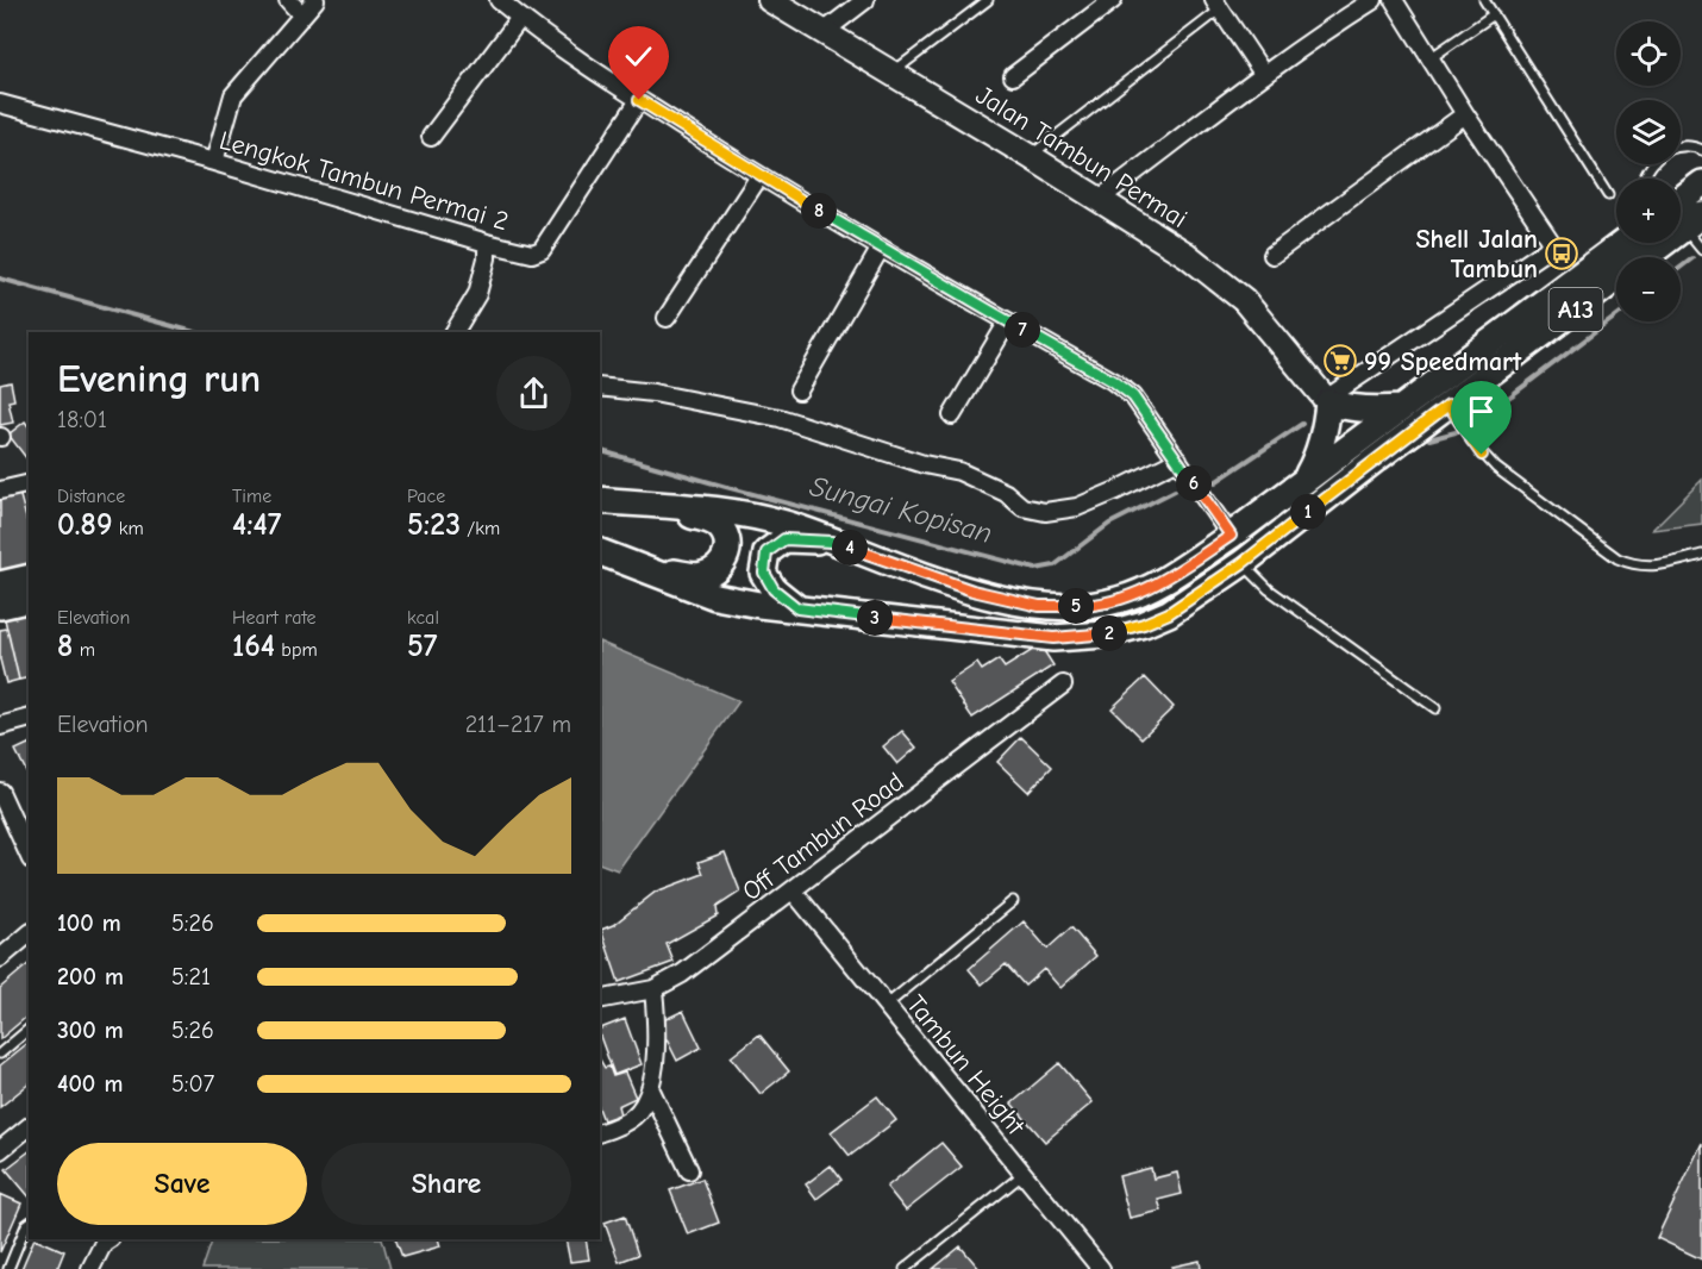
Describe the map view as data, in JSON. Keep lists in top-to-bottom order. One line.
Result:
{"streets":{"main road":["A13"],"street":["Jalan Tambun Permai","Lengkok Tambun Permai 2","Off Tambun Road","Tambun Height"]},"crossings":[["Off Tambun Road","Tambun Height"]],"water":["Sungai Kopisan"],"places":{"bus stop":["Shell Jalan Tambun"],"supermarket":["99 Speedmart"]},"page":{"map_buttons":["+","−"],"pins":["8","7","6","1","4","5","3","2"],"heading":["Evening run","18:01"],"stats":[["Distance","0.89 km"],["Time","4:47"],["Pace","5:23 /km"],["Elevation","8 m"],["Heart rate","164 bpm"],["kcal","57"]],"chart":["Elevation","211–217 m"],"list":[{"name":"100 m","note":"5:26"},{"name":"200 m","note":"5:21"},{"name":"300 m","note":"5:26"},{"name":"400 m","note":"5:07"}],"buttons":["Save","Share"]}}
